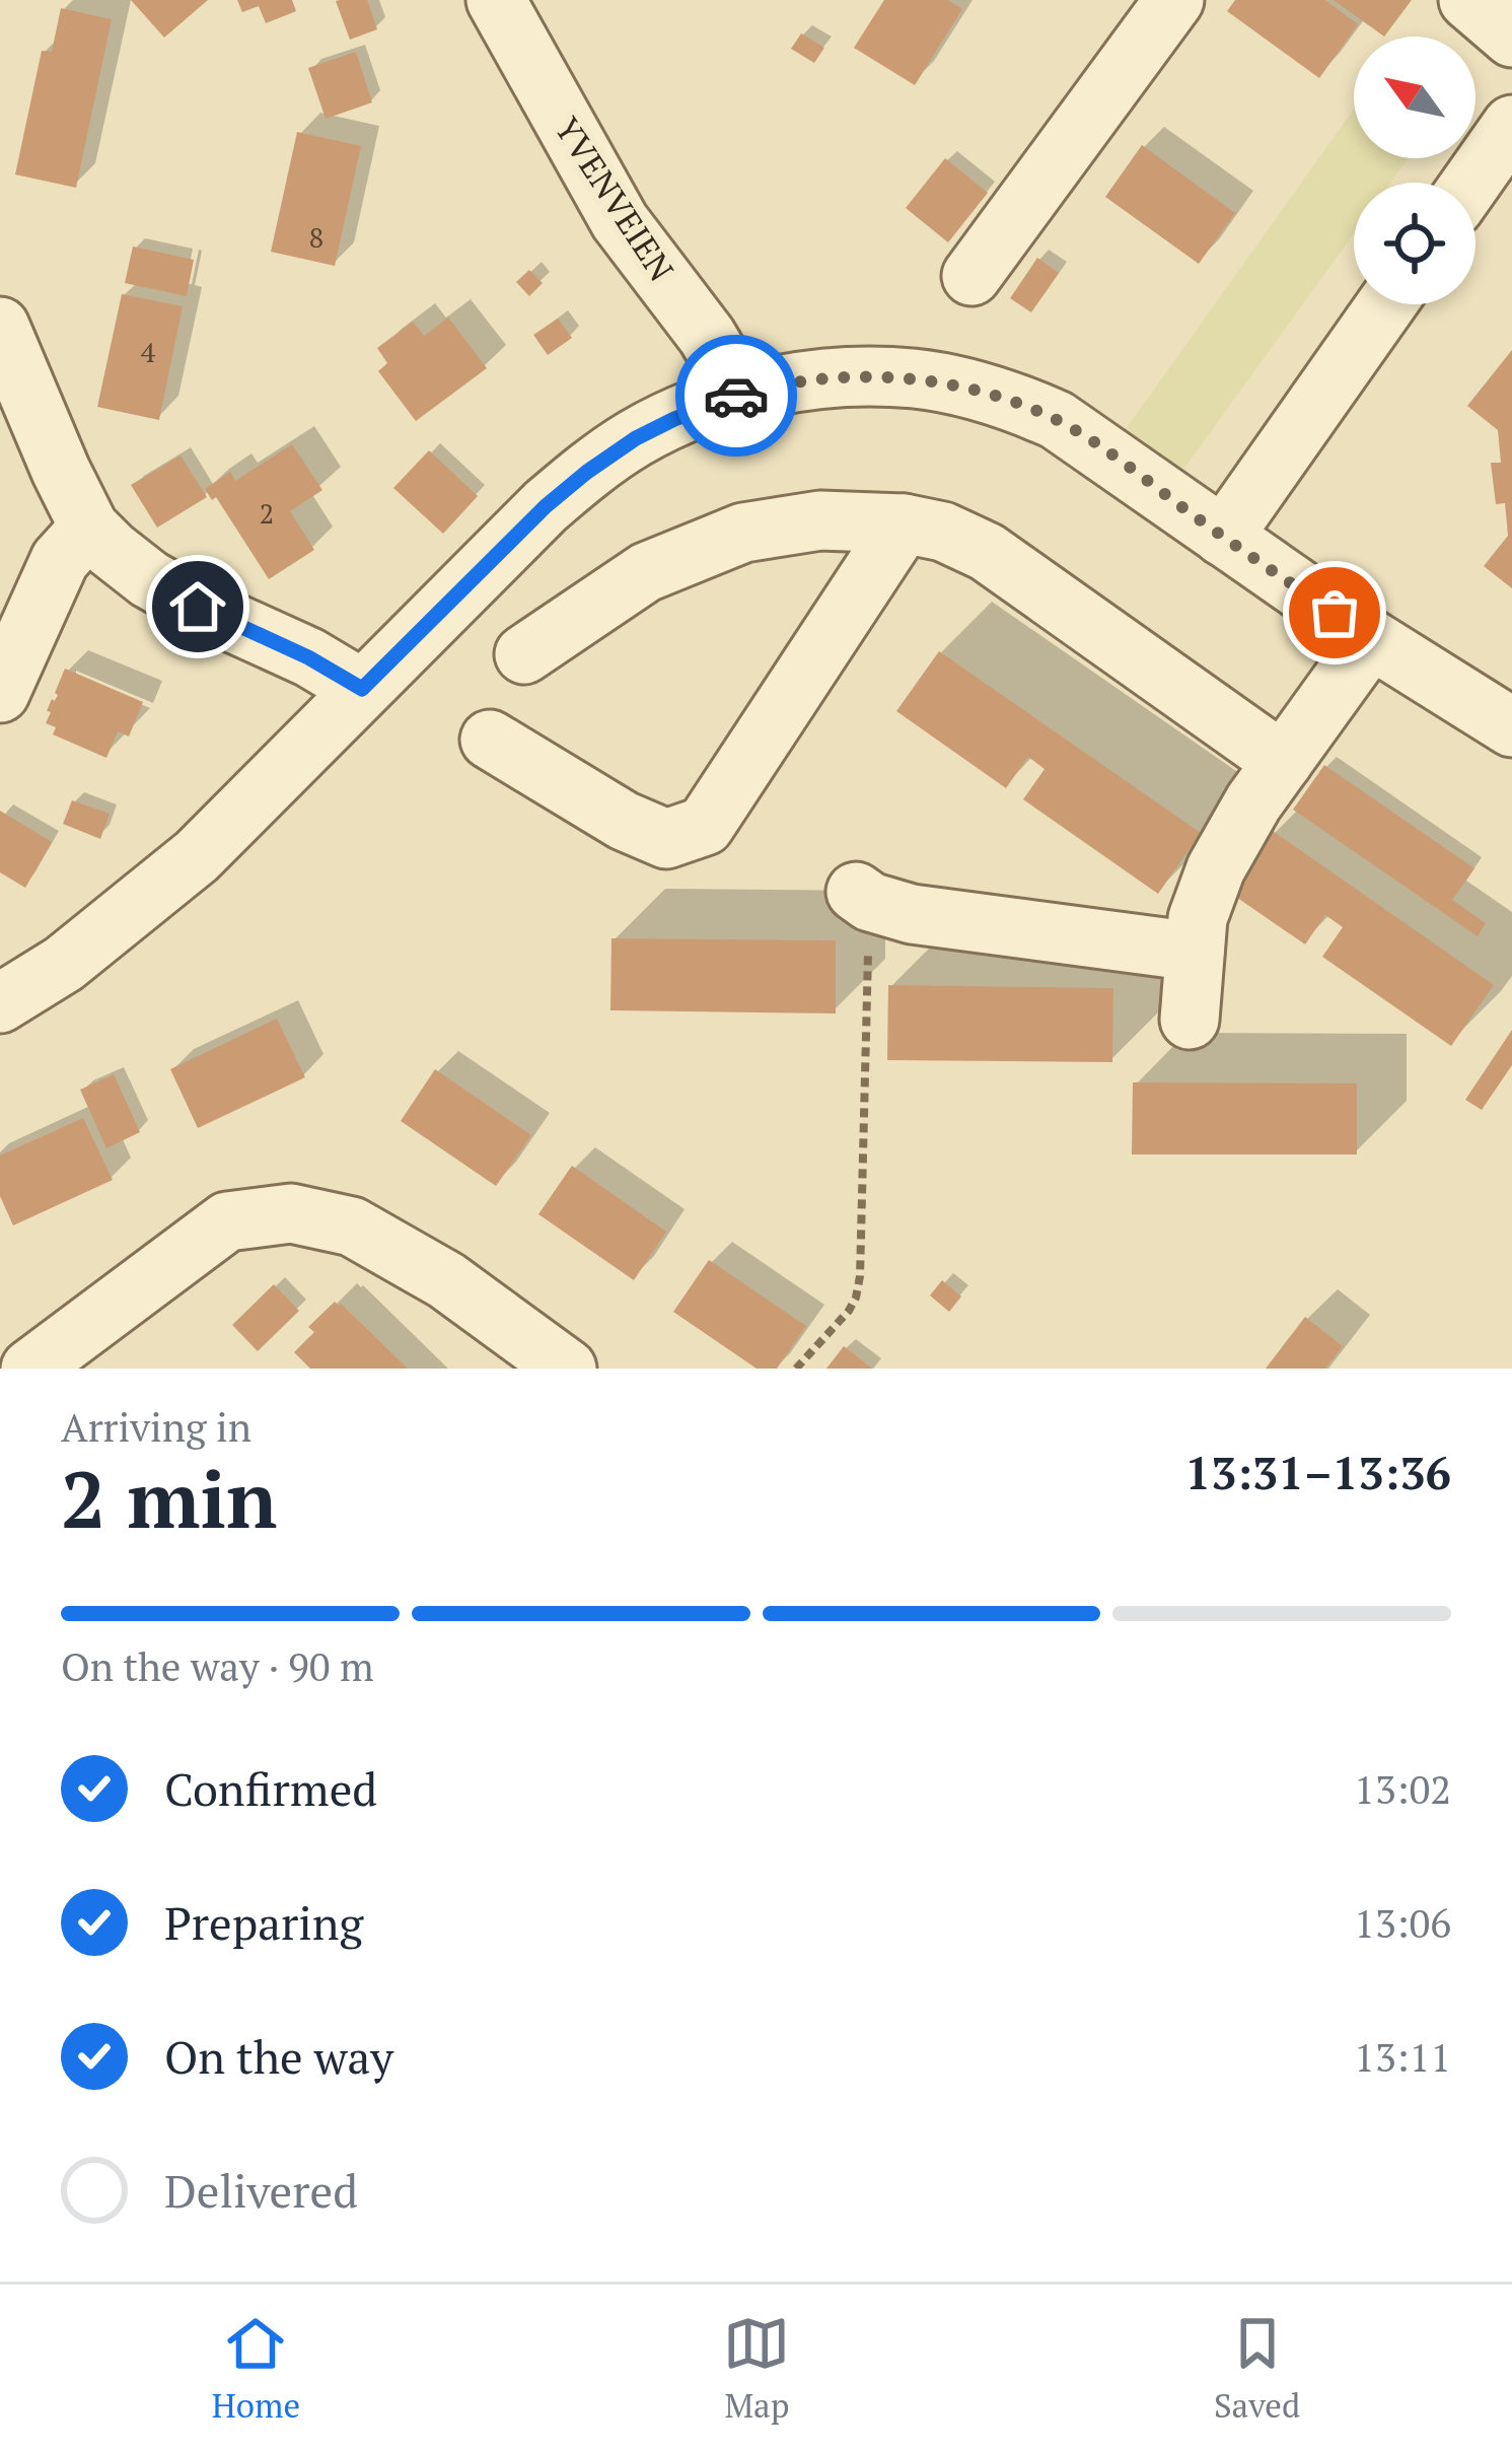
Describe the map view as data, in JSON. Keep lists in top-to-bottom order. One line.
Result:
{"streets":{"street":["YVENVEIEN"]},"house_numbers":["8","4","2"],"north":"top left","page":{"heading":["2 min","Arriving in","13:31–13:36"],"bar":"On the way · 90 m","list":[["Confirmed","13:02"],["Preparing","13:06"],["On the way","13:11"],"Delivered"],"tabs":["Home","Map","Saved"]}}
